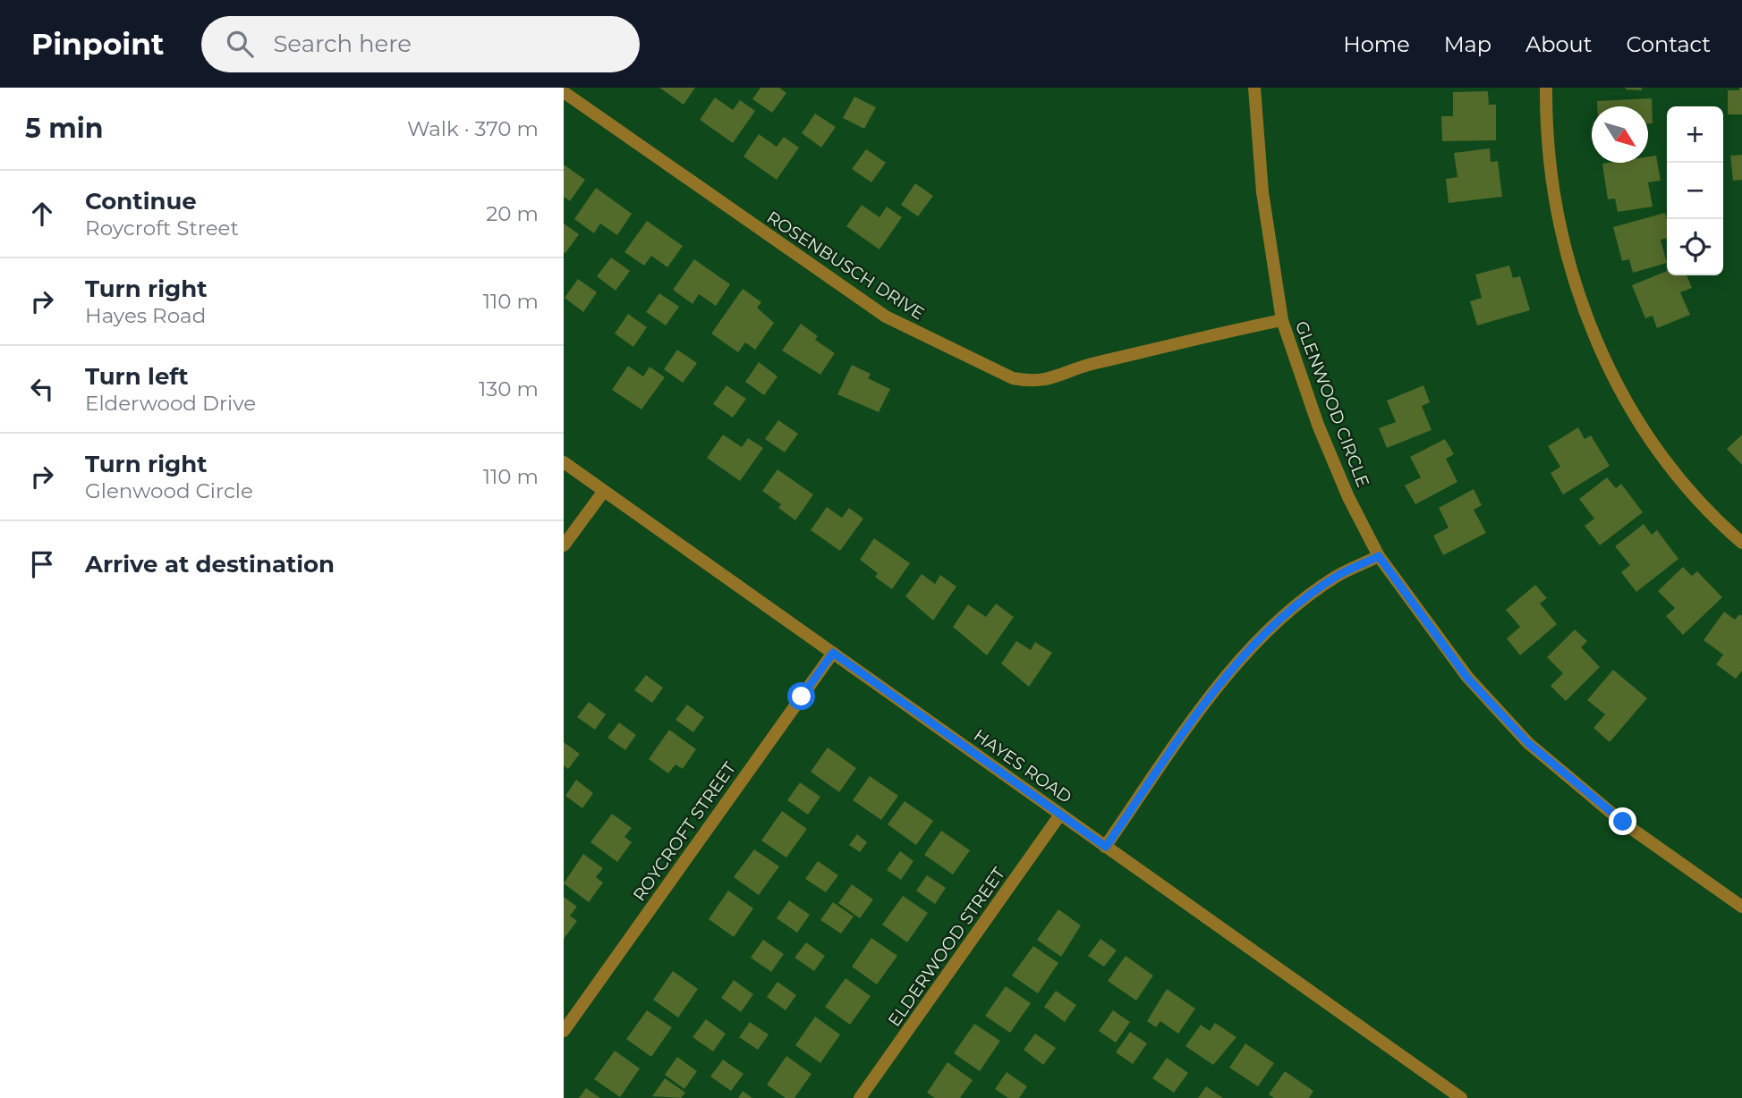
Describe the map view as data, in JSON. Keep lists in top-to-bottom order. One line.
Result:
{"streets":{"street":["ROSENBUSCH DRIVE","GLENWOOD CIRCLE","HAYES ROAD","ROYCROFT STREET","ELDERWOOD STREET"]},"crossings":[["ROSENBUSCH DRIVE","GLENWOOD CIRCLE"],["HAYES ROAD","ROYCROFT STREET"],["HAYES ROAD","ELDERWOOD STREET"]],"north":"bottom right","page":{"header":"Pinpoint","search":"Search here","nav":["Home","Map","About","Contact"],"heading":["5 min","Walk · 370 m"],"map_buttons":["+","−"],"list":[["Continue","Roycroft Street","20 m"],["Turn right","Hayes Road","110 m"],["Turn left","Elderwood Drive","130 m"],["Turn right","Glenwood Circle","110 m"],"Arrive at destination"]}}
